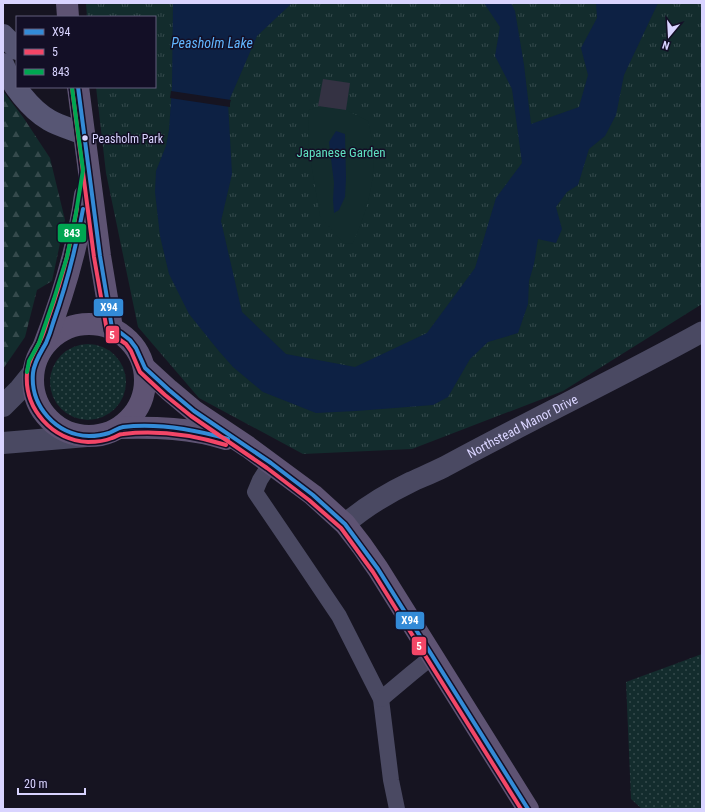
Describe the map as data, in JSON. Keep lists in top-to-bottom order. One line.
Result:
{"streets":{"street":["Northstead Manor Drive"]},"water":["Peasholm Lake"],"parks":["Japanese Garden"],"places":["Peasholm Park"],"lines":["transit line X94","transit line 5","transit line 843"],"legend":["X94","5","843"],"scale_bar":"20 m","north":"bottom"}
